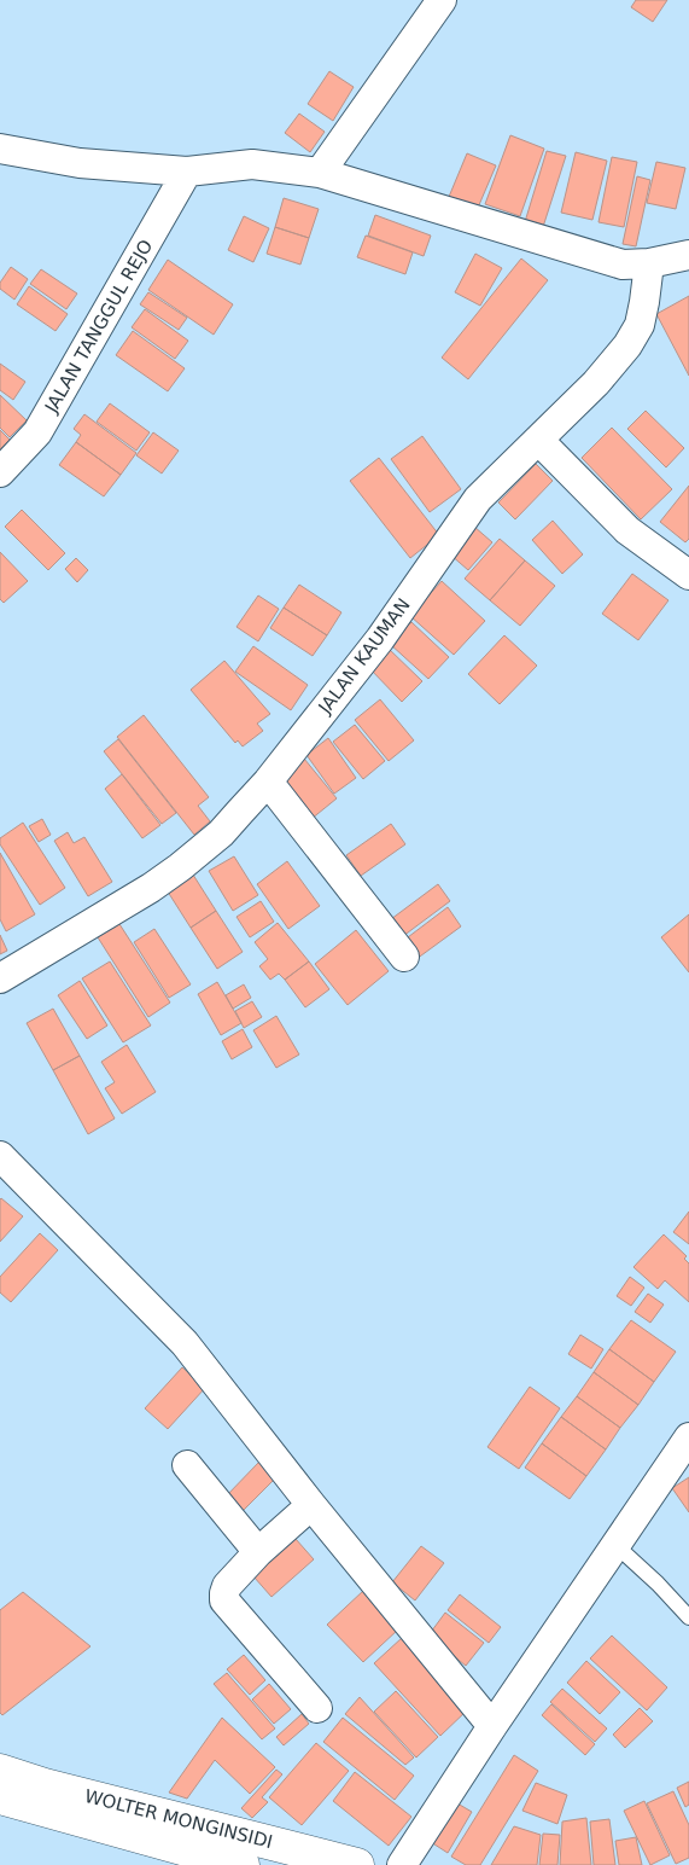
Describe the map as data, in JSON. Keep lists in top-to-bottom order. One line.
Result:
{"streets":{"main road":["WOLTER MONGINSIDI"],"street":["JALAN TANGGUL REJO","JALAN KAUMAN"]}}
